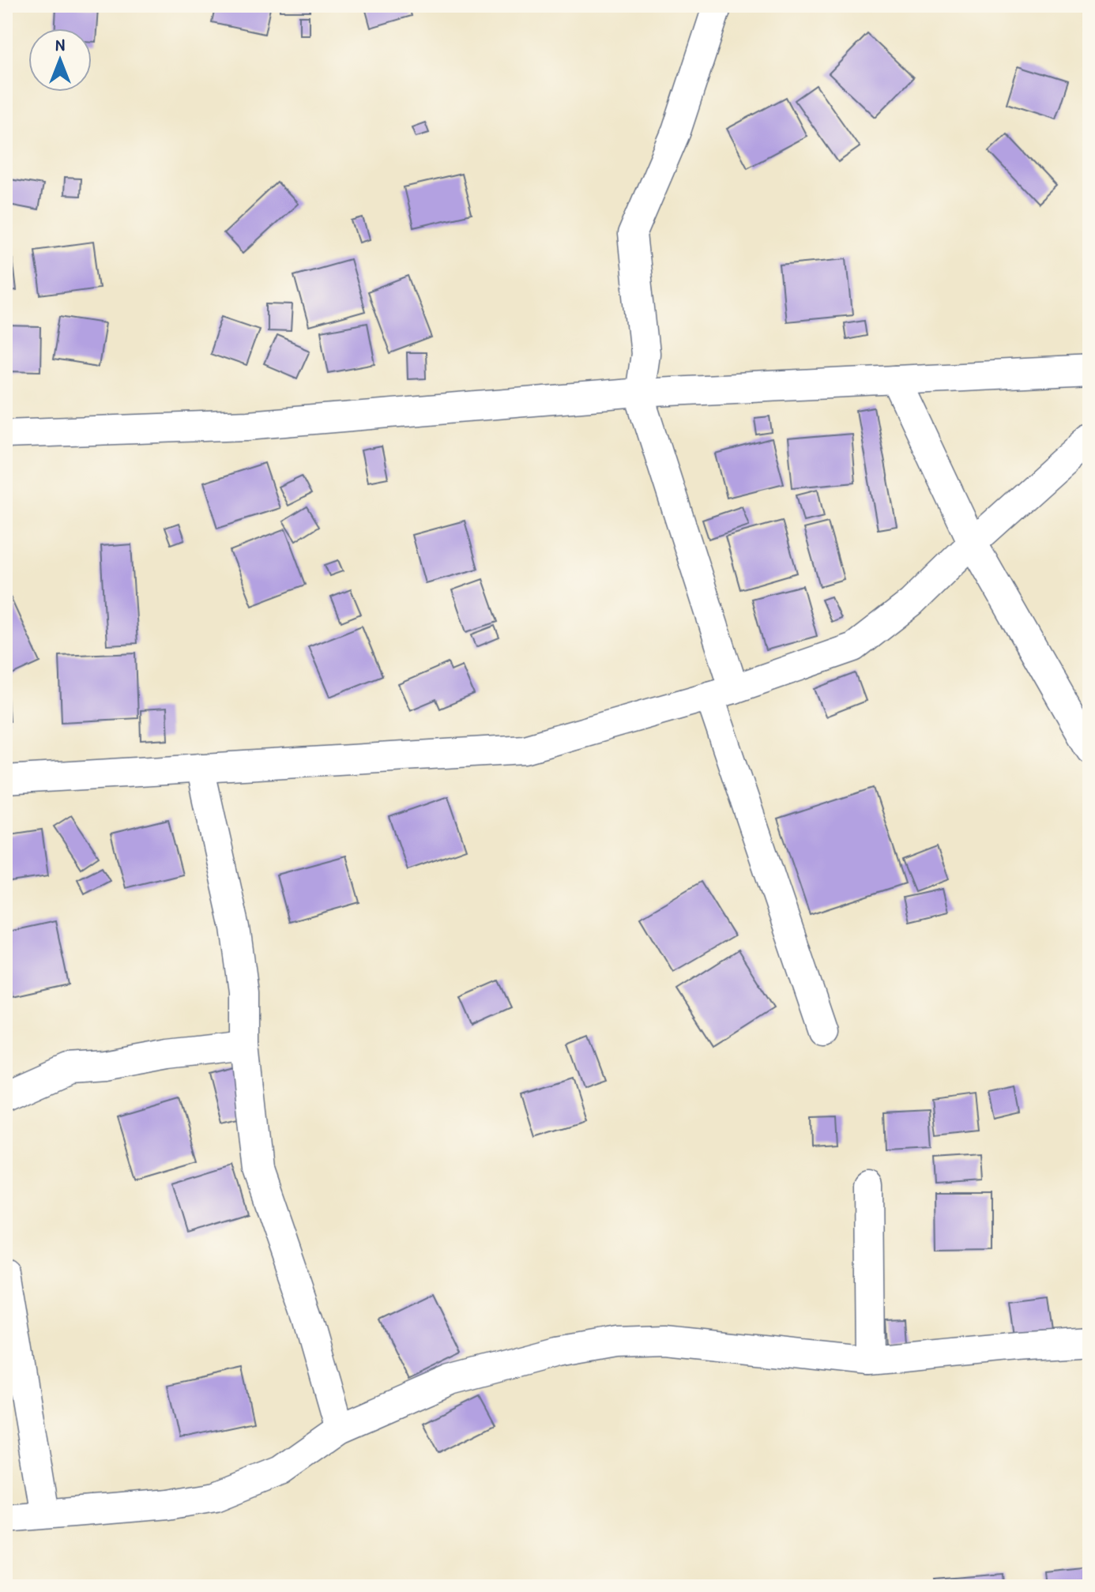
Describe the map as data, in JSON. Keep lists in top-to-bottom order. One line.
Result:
{"north":"top"}
